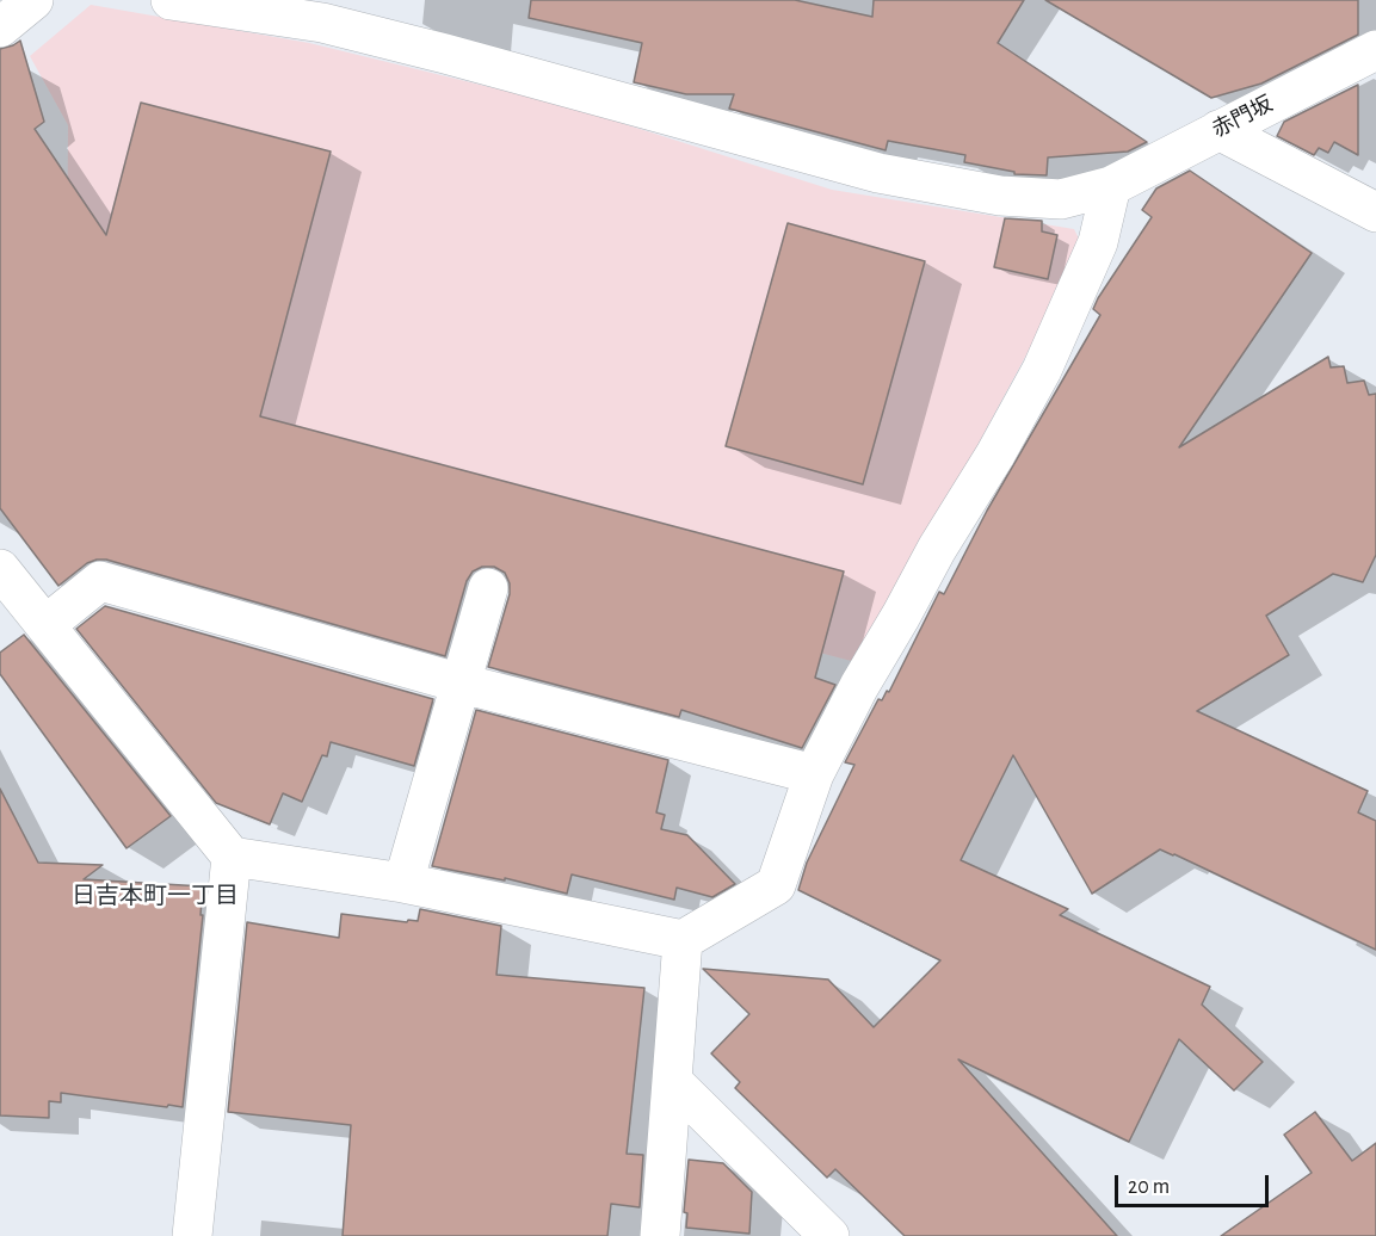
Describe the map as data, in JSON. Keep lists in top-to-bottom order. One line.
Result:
{"streets":{"street":["赤門坂"]},"districts":["日吉本町一丁目"],"scale_bar":"20 m"}
